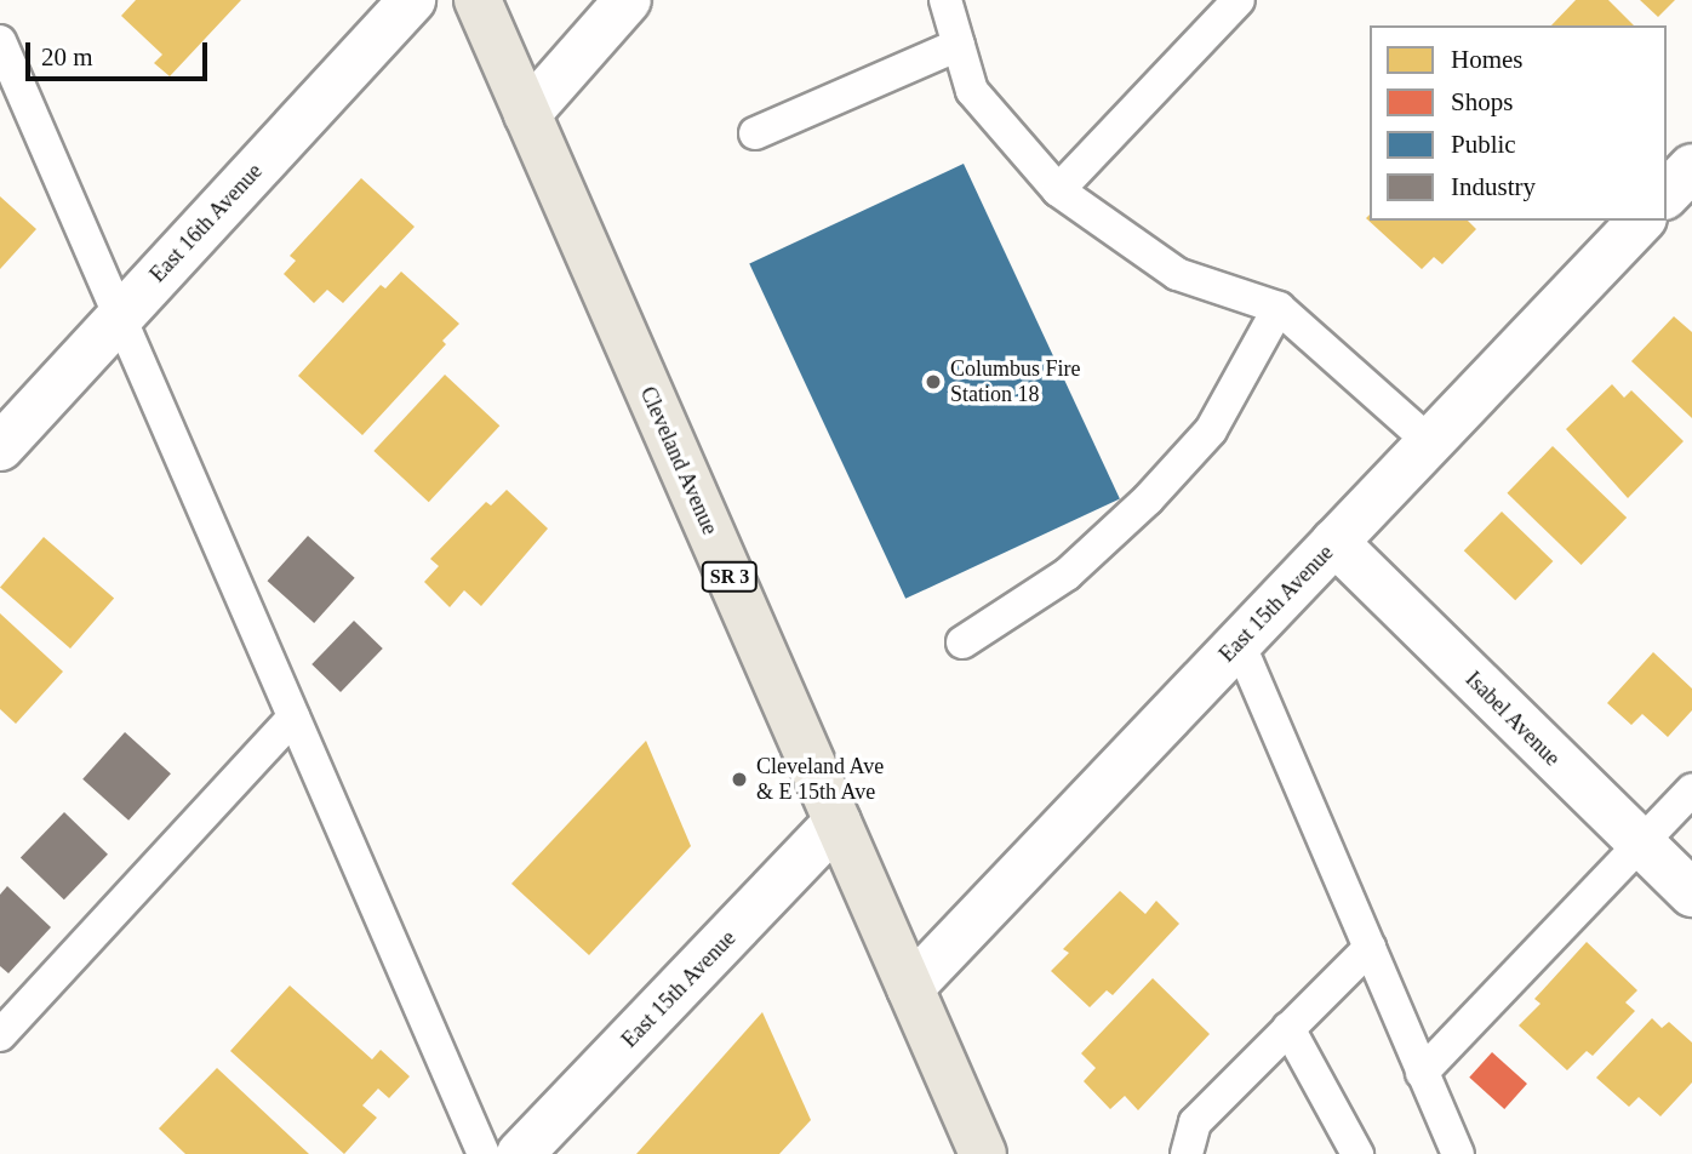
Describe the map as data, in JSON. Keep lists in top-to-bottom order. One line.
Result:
{"streets":{"main road":["Cleveland Avenue","SR 3"],"street":["East 16th Avenue","East 15th Avenue","Isabel Avenue"]},"crossings":[["Cleveland Avenue","East 15th Avenue"],["East 15th Avenue","Isabel Avenue"]],"places":["Columbus Fire Station 18","Cleveland Ave & E 15th Ave"],"legend":["Homes","Shops","Public","Industry"],"scale_bar":"20 m"}
